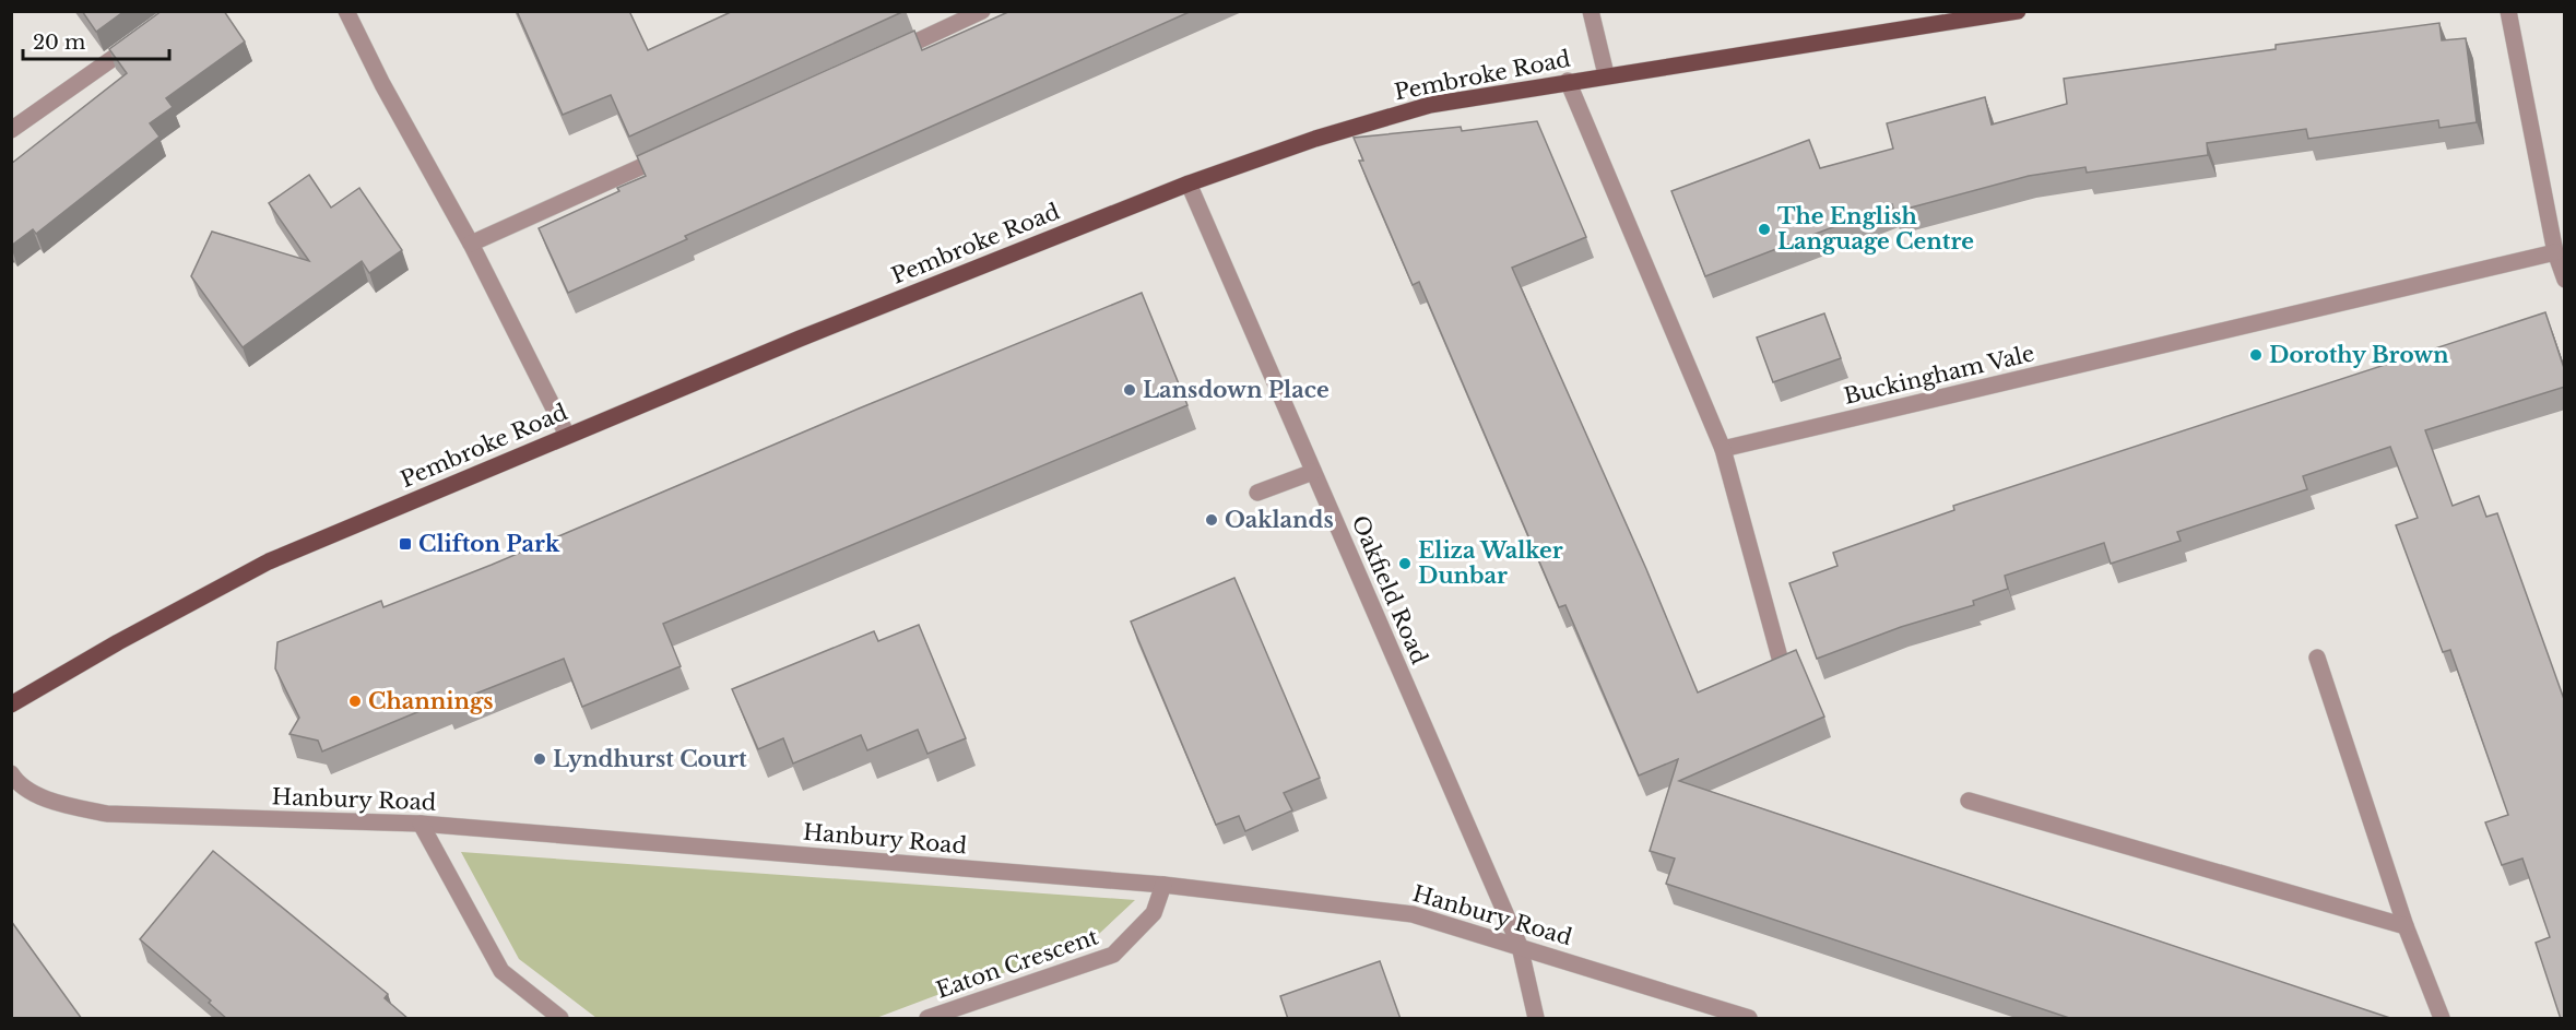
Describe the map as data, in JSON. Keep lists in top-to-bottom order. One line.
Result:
{"streets":{"main road":["Pembroke Road"],"street":["Buckingham Vale","Oakfield Road","Hanbury Road","Eaton Crescent"]},"crossings":[["Pembroke Road","Oakfield Road"],["Oakfield Road","Hanbury Road"],["Hanbury Road","Eaton Crescent"]],"places":{"other":["The English Language Centre","Dorothy Brown","Lansdown Place","Oaklands","Eliza Walker Dunbar","Channings","Lyndhurst Court"],"transit":["Clifton Park"]},"scale_bar":"20 m"}
